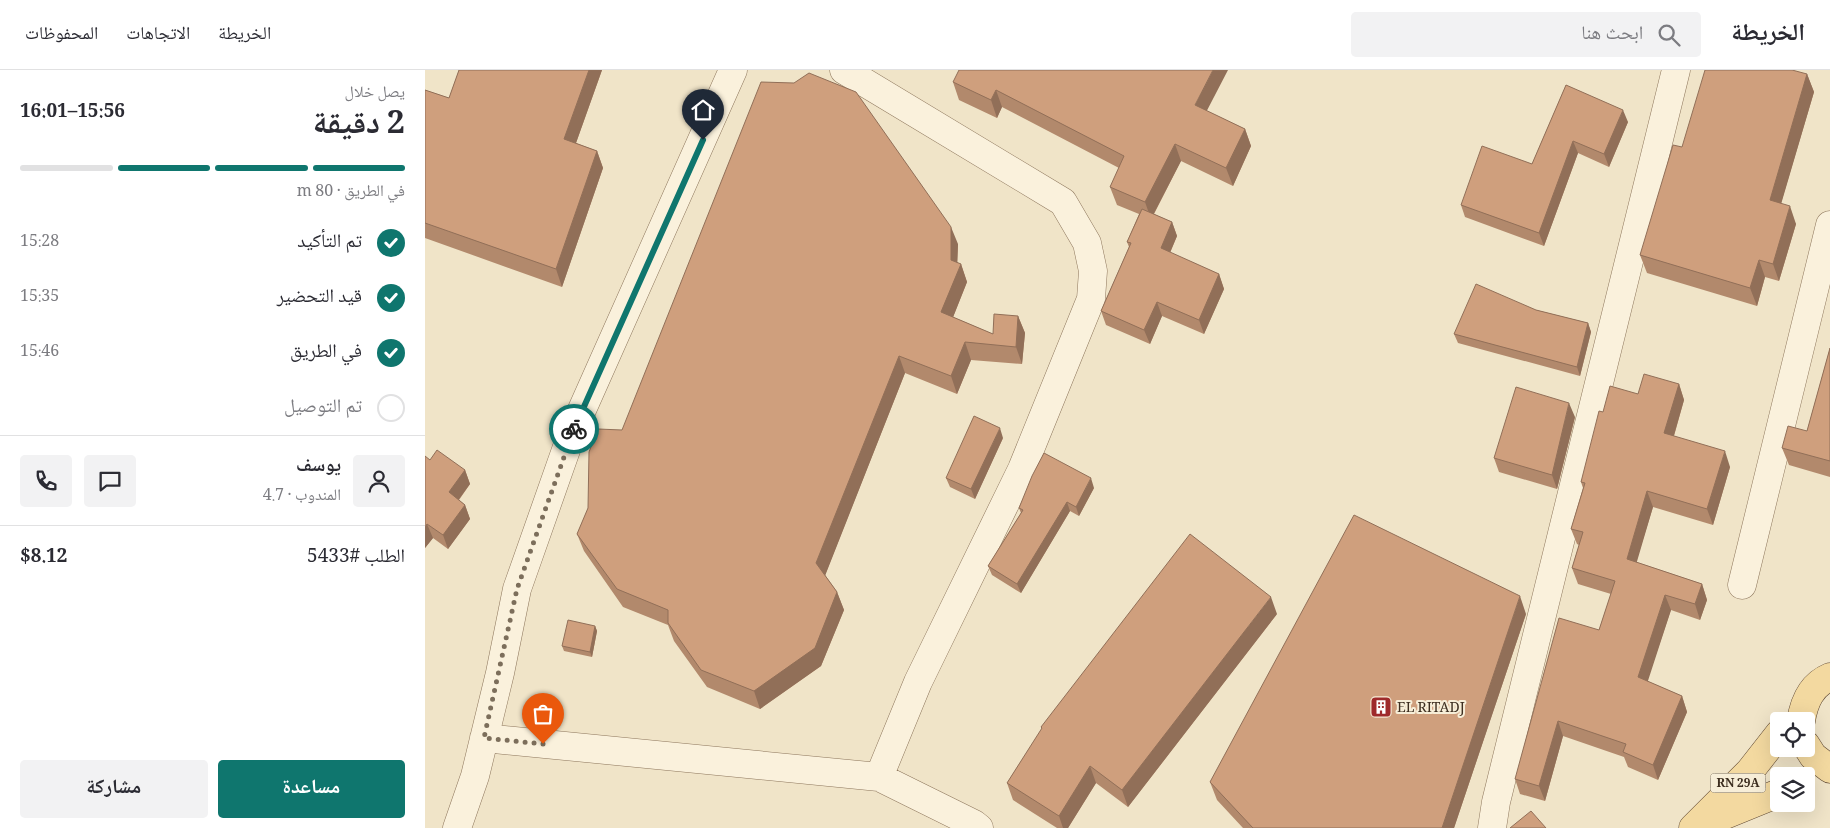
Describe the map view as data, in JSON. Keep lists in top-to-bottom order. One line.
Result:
{"streets":{"main road":["RN 29A"]},"places":{"building":["EL RITADJ"]},"page":{"header":"الخريطة","search":"ابحث هنا","nav":["الخريطة","الاتجاهات","المحفوظات"],"heading":["2 دقيقة","يصل خلال","15:56–16:01"],"panel":["يوسف","المندوب · 4.7","الطلب #5433","$8.12"],"bar":"في الطريق · 80 m","list":[["تم التأكيد","15:28"],["قيد التحضير","15:35"],["في الطريق","15:46"],"تم التوصيل"],"buttons":["مساعدة","مشاركة"]}}
